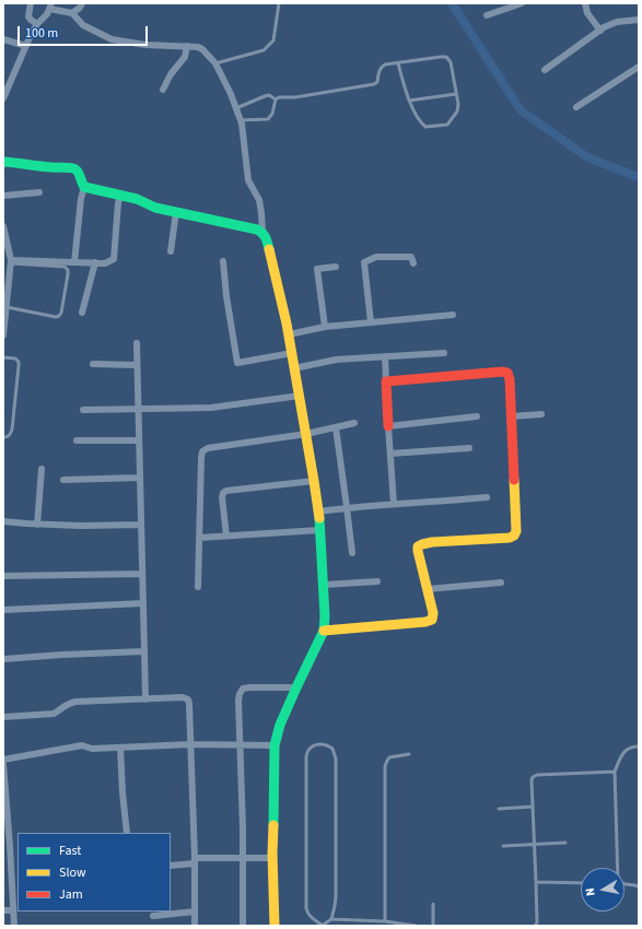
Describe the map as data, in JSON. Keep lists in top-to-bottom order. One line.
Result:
{"legend":["Fast","Slow","Jam"],"scale_bar":"100 m","north":"left"}
